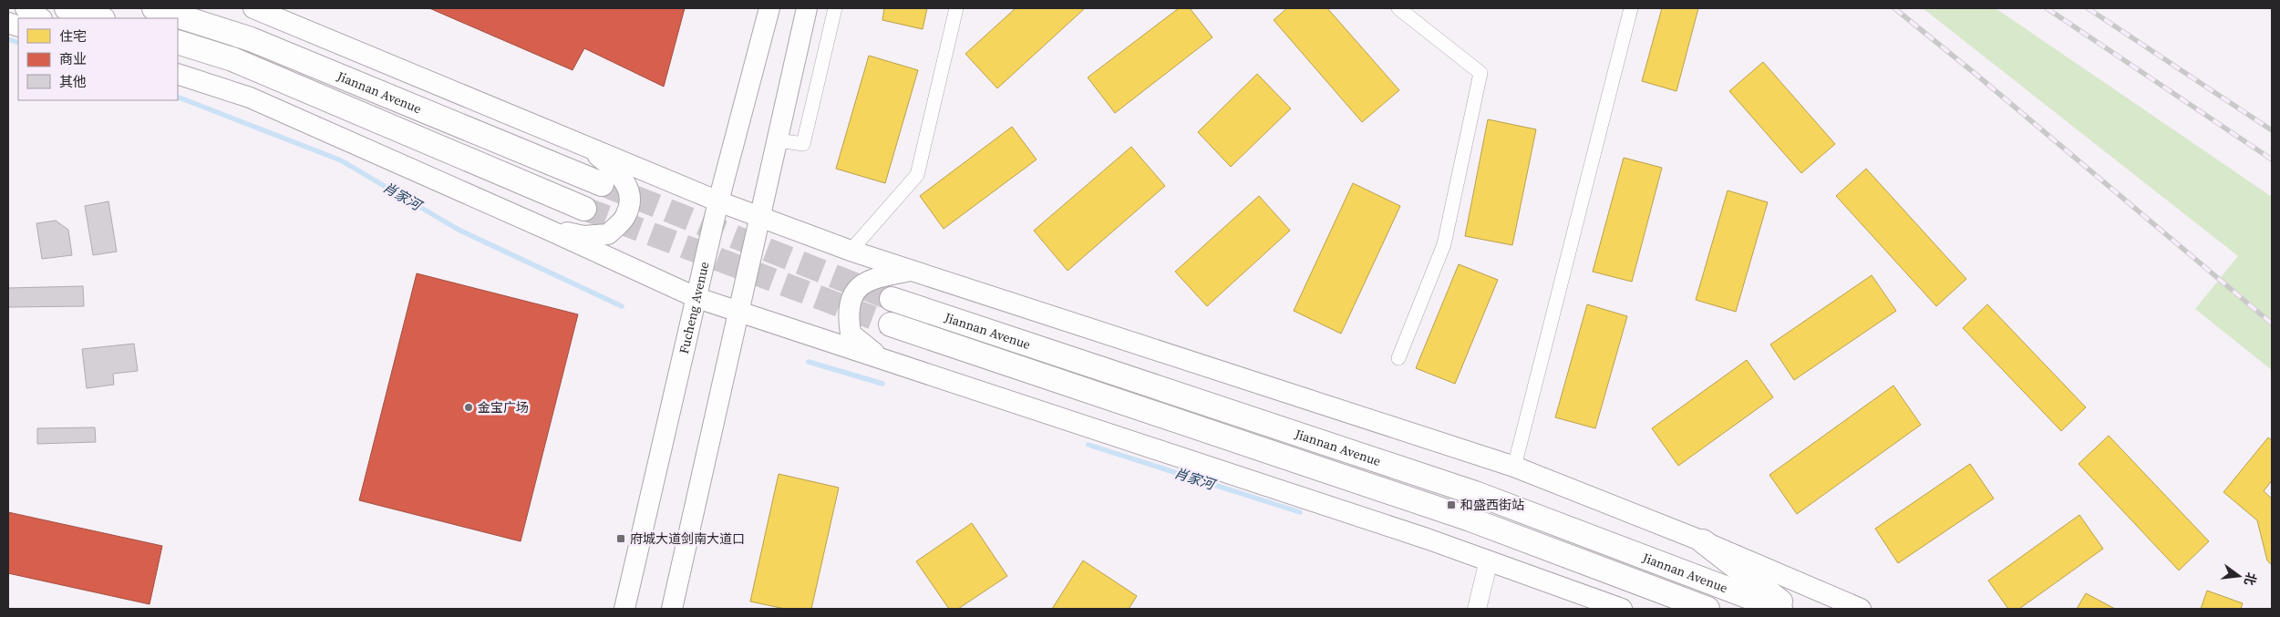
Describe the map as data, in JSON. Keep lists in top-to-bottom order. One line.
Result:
{"streets":{"highway":["Jiannan Avenue"],"main road":["Fucheng Avenue"]},"water":["肖家河"],"places":{"other":["金宝广场"],"transit":["和盛西街站","府城大道剑南大道口"]},"legend":["住宅","商业","其他"],"north":"right"}
